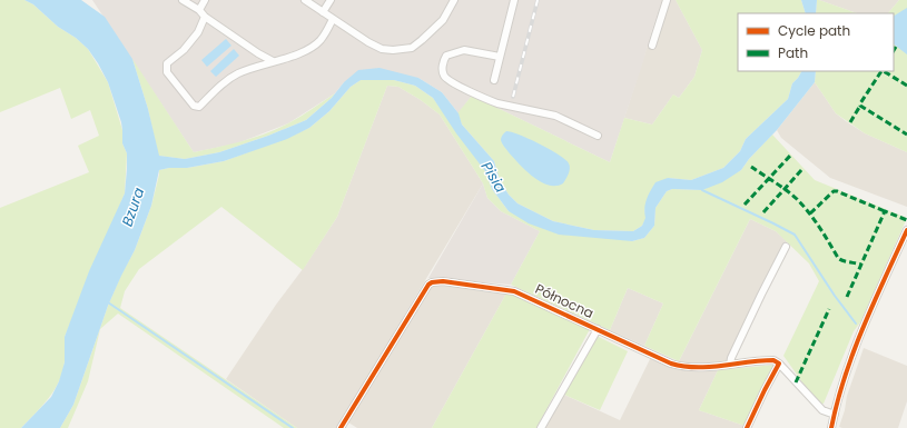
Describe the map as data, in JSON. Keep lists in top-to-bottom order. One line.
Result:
{"streets":{"street":["Północna"]},"water":["Pisia","Bzura"],"legend":["Cycle path","Path"]}
